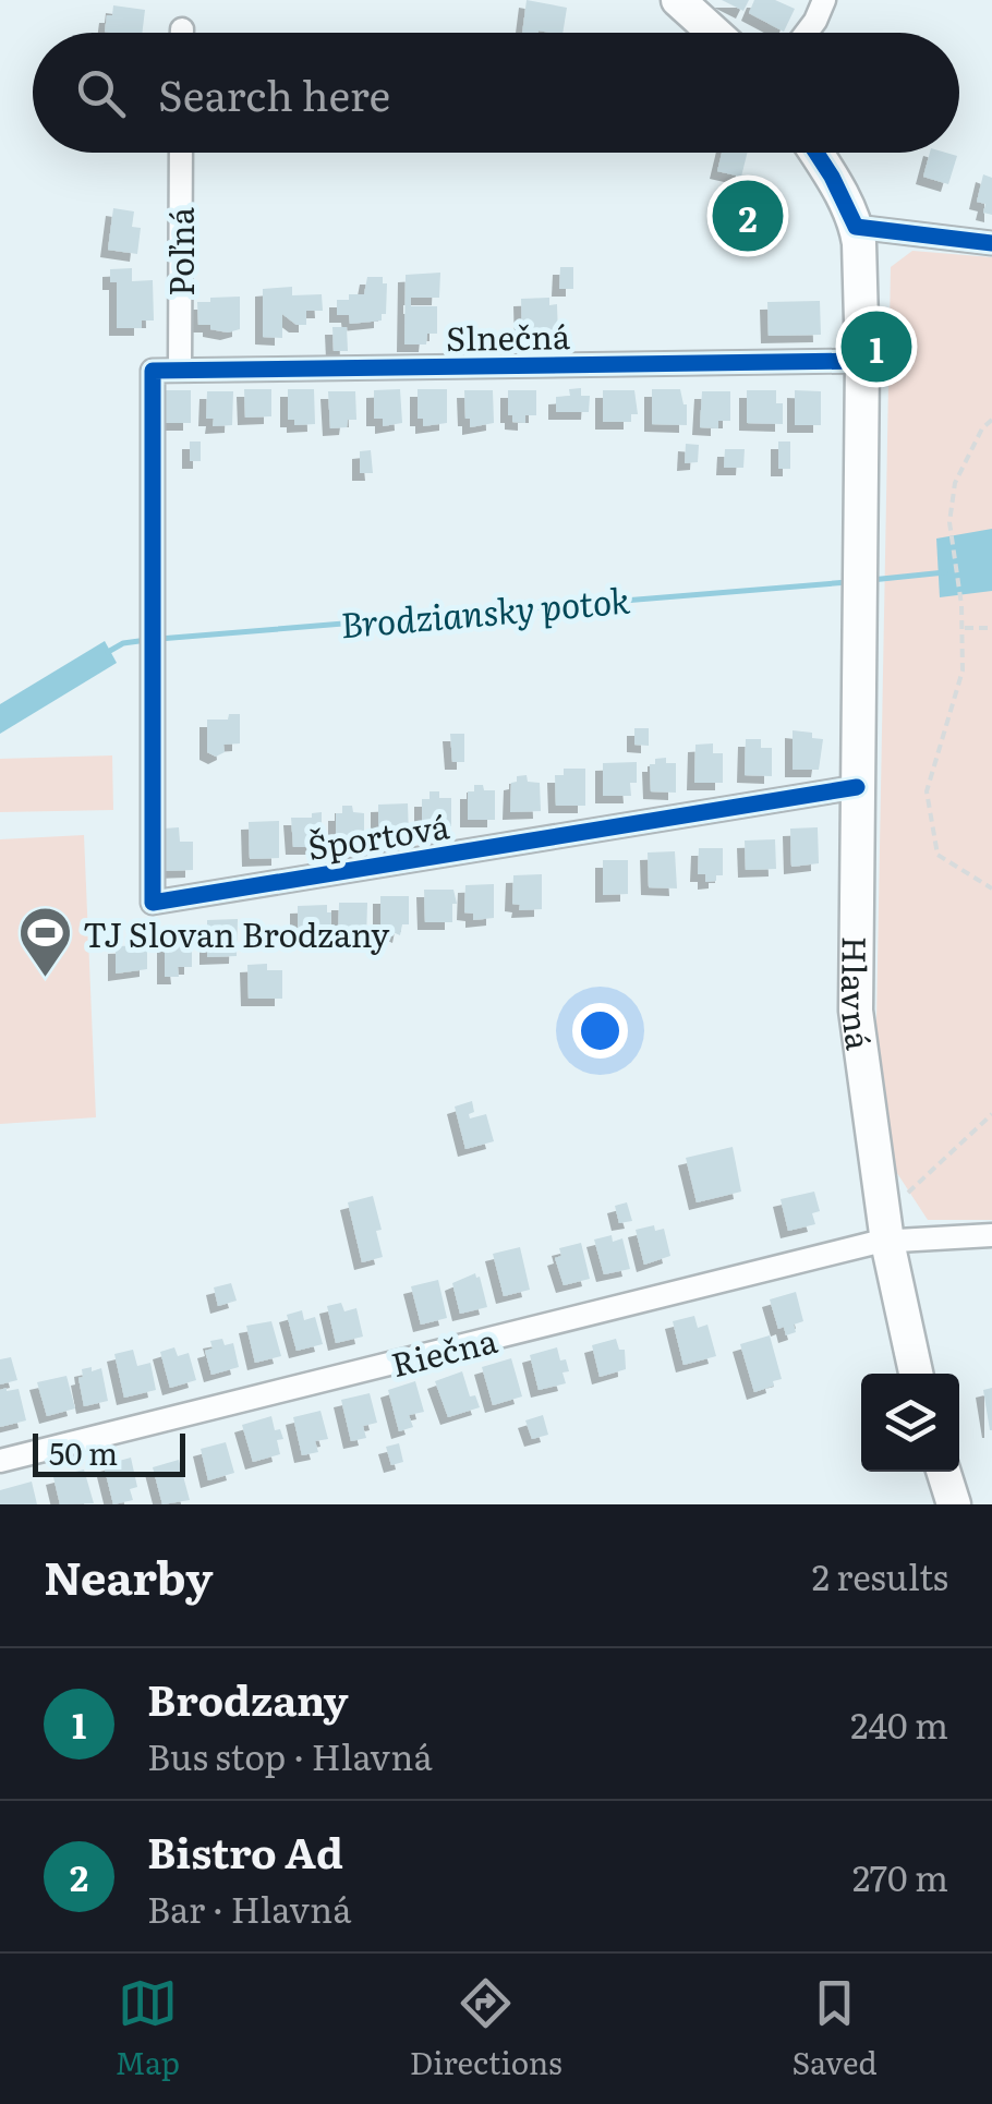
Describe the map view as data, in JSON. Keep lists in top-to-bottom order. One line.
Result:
{"streets":{"main road":["Hlavná"],"street":["Poľná","Slnečná","Športová","Riečna"]},"crossings":[["Poľná","Slnečná"],["Slnečná","Športová"],["Slnečná","Hlavná"],["Športová","Hlavná"],["Hlavná","Riečna"]],"water":["Brodziansky potok"],"places":{"sports":["TJ Slovan Brodzany"]},"scale_bar":"50 m","page":{"search":"Search here","pins":["2","1"],"scale":"50 m","heading":["Nearby","2 results"],"list":[{"mark":"1","name":"Brodzany","note":"Bus stop · Hlavná","value":"240 m"},{"mark":"2","name":"Bistro Ad","note":"Bar · Hlavná","value":"270 m"}],"nav":["Map","Directions","Saved"]}}
